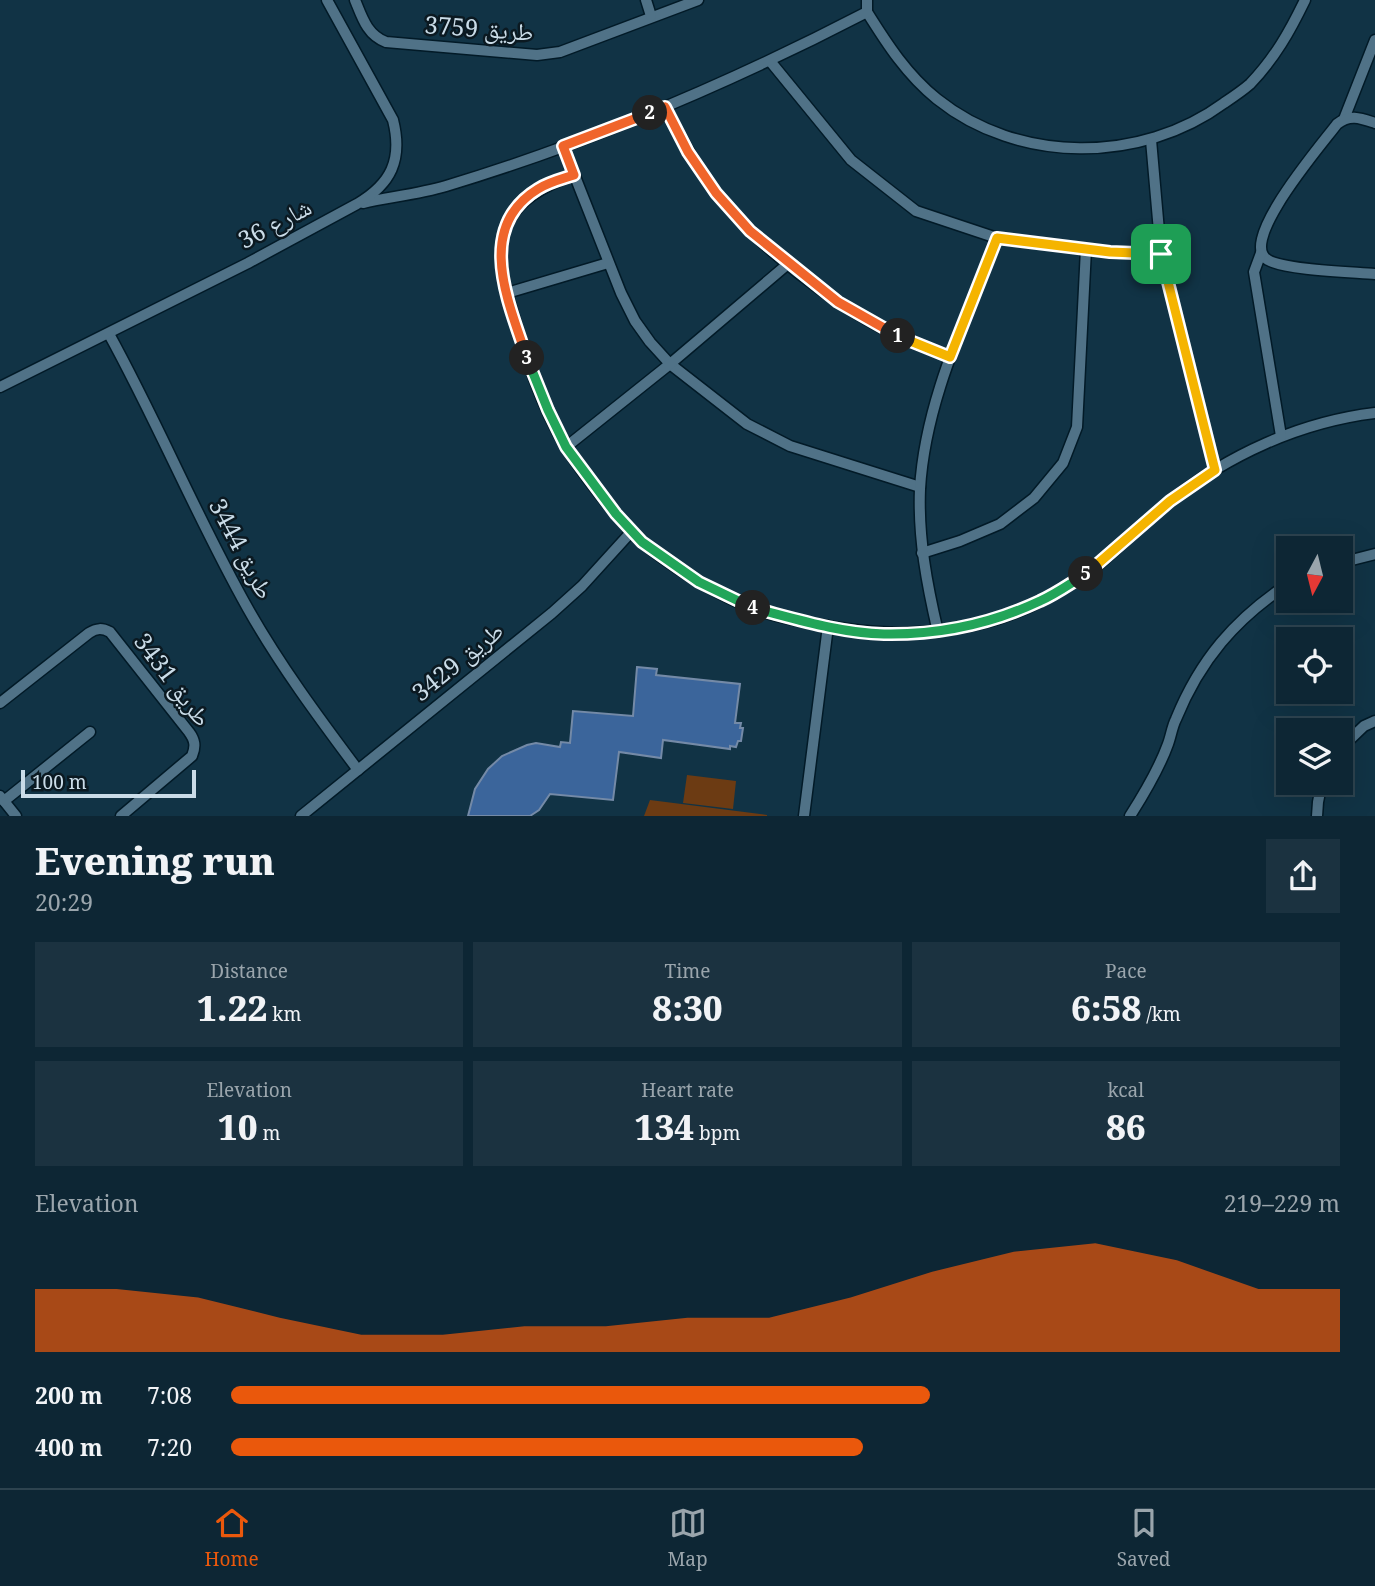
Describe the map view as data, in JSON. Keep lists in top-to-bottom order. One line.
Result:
{"streets":{"street":["طريق 3759","شارع 36","طريق 3444","طريق 3429","طريق 3431"]},"crossings":[["شارع 36","طريق 3444"],["طريق 3444","طريق 3429"]],"scale_bar":"100 m","north":"bottom","page":{"pins":["2","1","3","5","4"],"scale":"100 m","heading":["Evening run","20:29"],"stats":[["Distance","1.22 km"],["Time","8:30"],["Pace","6:58 /km"],["Elevation","10 m"],["Heart rate","134 bpm"],["kcal","86"]],"chart":["Elevation","219–229 m"],"list":[{"name":"200 m","note":"7:08"},{"name":"400 m","note":"7:20"}],"tabs":["Home","Map","Saved"]}}
